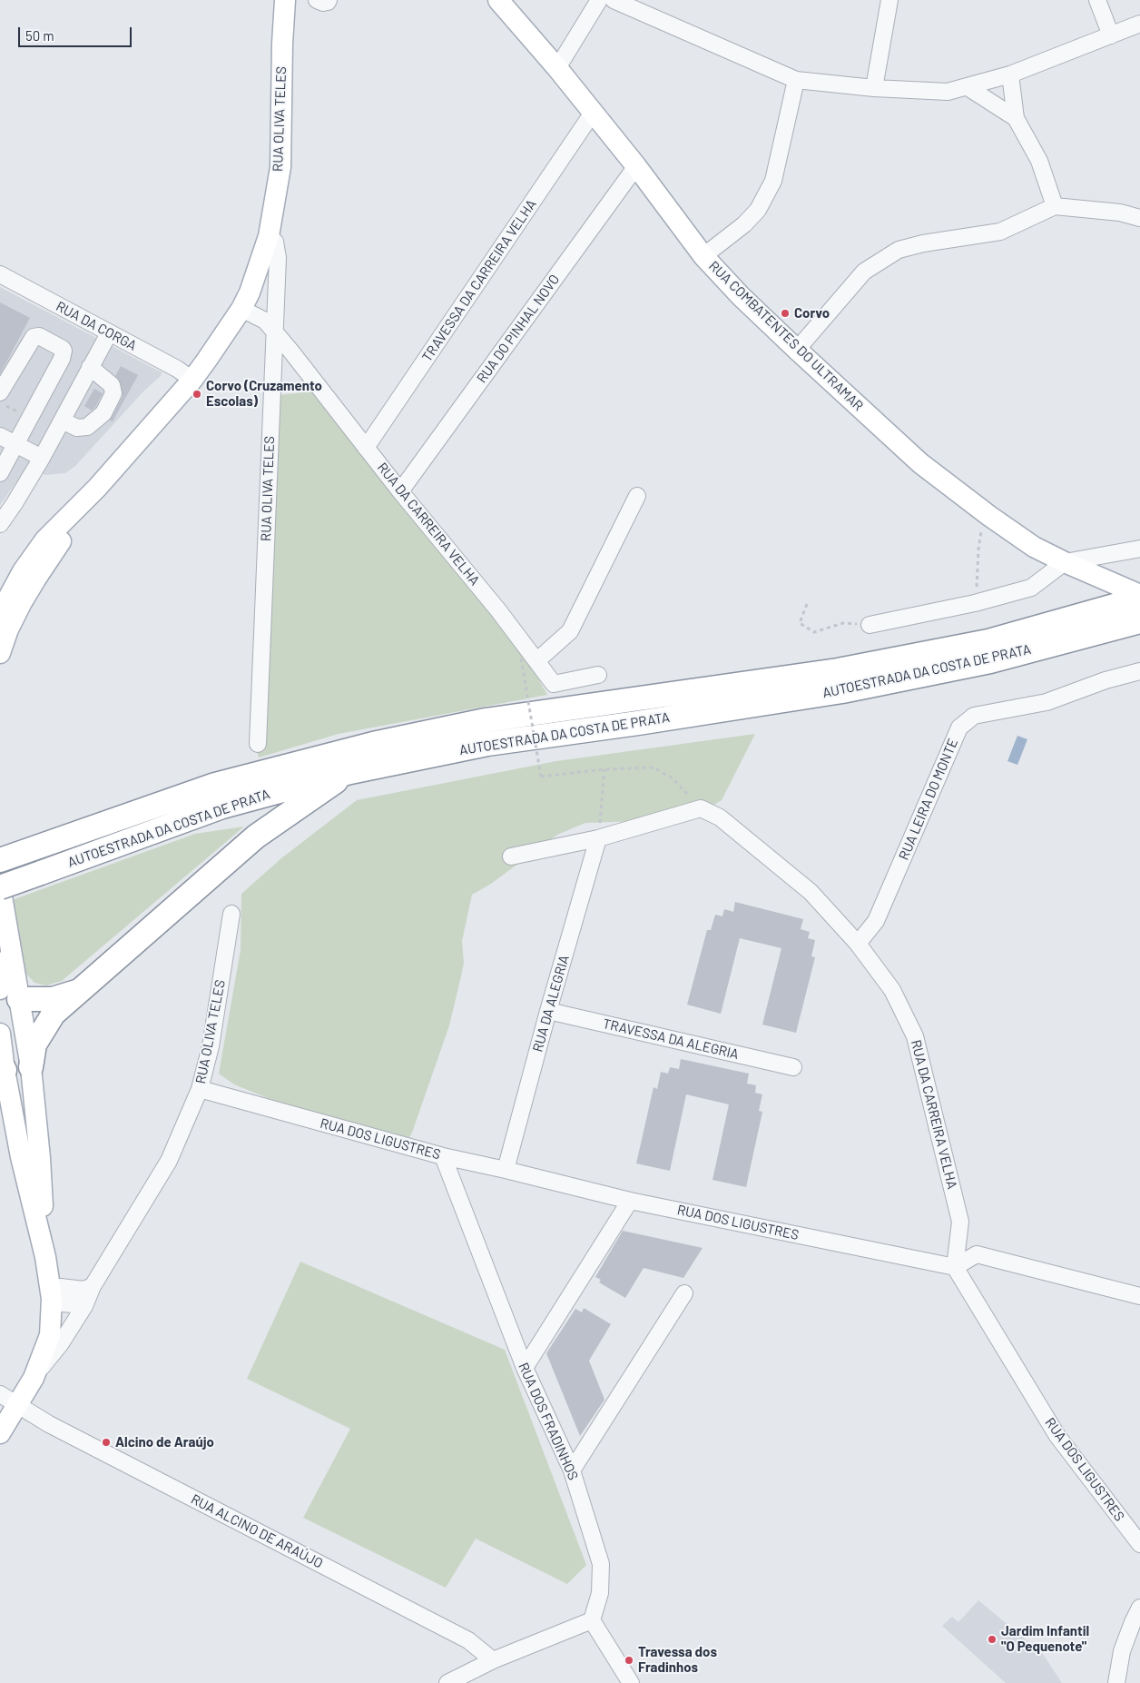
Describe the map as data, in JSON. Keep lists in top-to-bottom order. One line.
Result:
{"streets":{"highway":["AUTOESTRADA DA COSTA DE PRATA"],"main road":["RUA OLIVA TELES","RUA COMBATENTES DO ULTRAMAR"],"street":["TRAVESSA DA CARREIRA VELHA","RUA DA CORGA","RUA DO PINHAL NOVO","RUA DA CARREIRA VELHA","RUA LEIRA DO MONTE","RUA DA ALEGRIA","TRAVESSA DA ALEGRIA","RUA DOS LIGUSTRES","RUA DOS FRADINHOS","RUA ALCINO DE ARAÚJO"]},"crossings":[["RUA OLIVA TELES","RUA DA CORGA"],["RUA OLIVA TELES","RUA DA CARREIRA VELHA"],["RUA OLIVA TELES","AUTOESTRADA DA COSTA DE PRATA"],["RUA OLIVA TELES","RUA DOS LIGUSTRES"],["RUA OLIVA TELES","RUA ALCINO DE ARAÚJO"],["TRAVESSA DA CARREIRA VELHA","RUA COMBATENTES DO ULTRAMAR"],["TRAVESSA DA CARREIRA VELHA","RUA DA CARREIRA VELHA"],["RUA DO PINHAL NOVO","RUA COMBATENTES DO ULTRAMAR"],["RUA DO PINHAL NOVO","RUA DA CARREIRA VELHA"],["RUA DA CARREIRA VELHA","RUA LEIRA DO MONTE"],["RUA DA CARREIRA VELHA","RUA DOS LIGUSTRES"],["RUA DA ALEGRIA","TRAVESSA DA ALEGRIA"],["RUA DA ALEGRIA","RUA DOS LIGUSTRES"],["RUA DOS LIGUSTRES","RUA DOS FRADINHOS"]],"places":["Corvo","Corvo (Cruzamento Escolas)","Alcino de Araújo","Jardim Infantil \"O Pequenote\"","Travessa dos Fradinhos"],"scale_bar":"50 m"}
